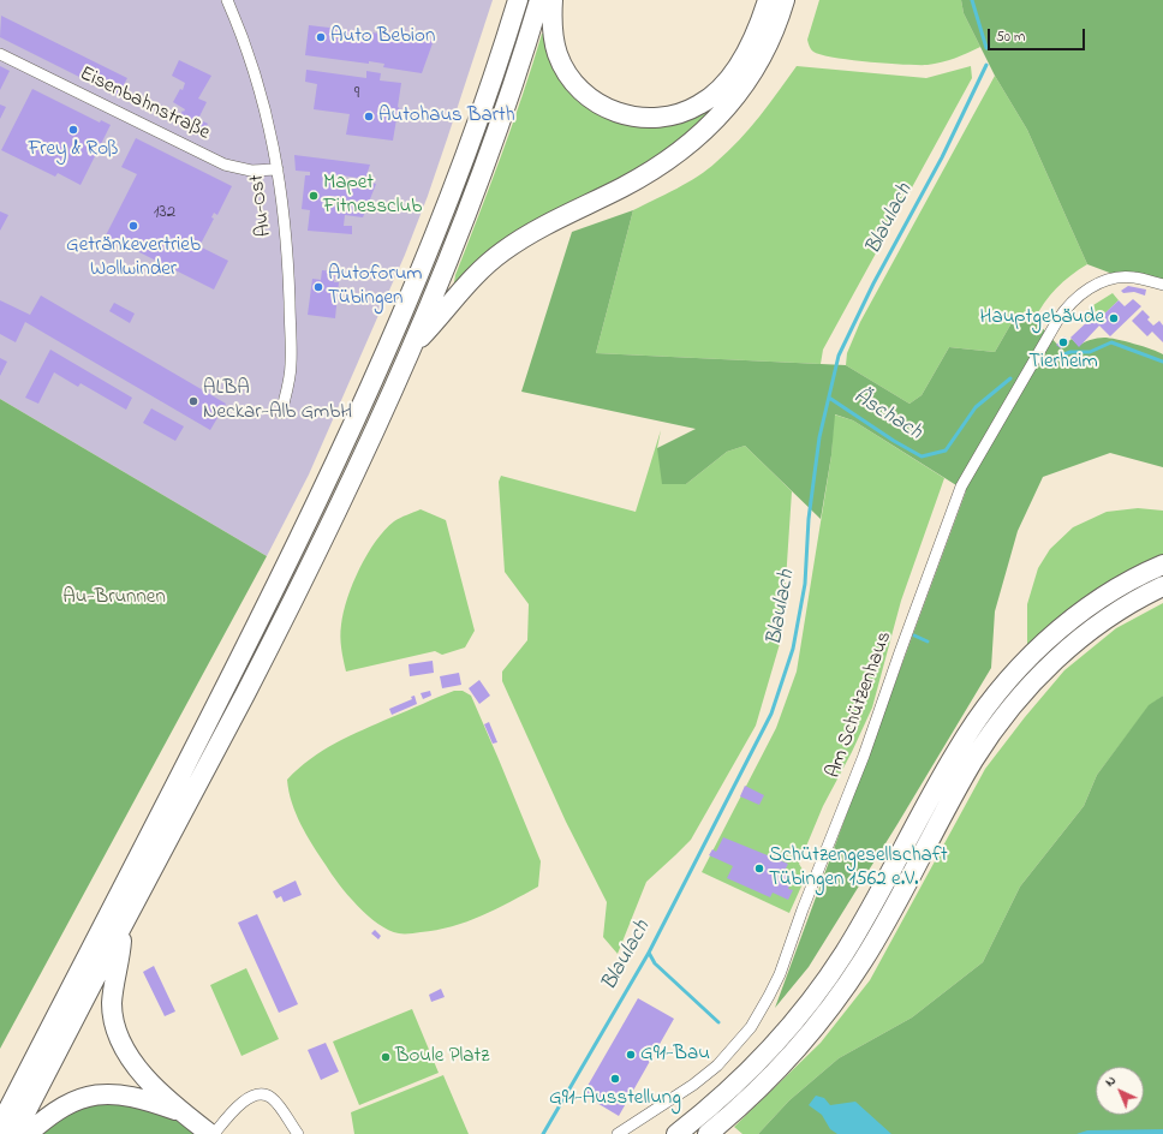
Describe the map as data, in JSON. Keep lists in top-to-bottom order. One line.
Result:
{"streets":{"street":["Eisenbahnstraße","Au-Ost","Am Schützenhaus"]},"crossings":[["Eisenbahnstraße","Au-Ost"]],"water":["Blaulach","Äschach"],"parks":["Au-Brunnen"],"places":["Auto Bebion","Autohaus Barth","Frey & Roß","Mapet Fitnessclub","Getränkevertrieb Wollwinder","Autoforum Tübingen","Hauptgebäude","Tierheim","ALBA Neckar-Alb GmbH","Schützengesellschaft Tübingen 1562 e.V.","G91-Bau","Boule Platz","G91-Ausstellung"],"house_numbers":["9","132"],"scale_bar":"50 m","north":"top left"}
